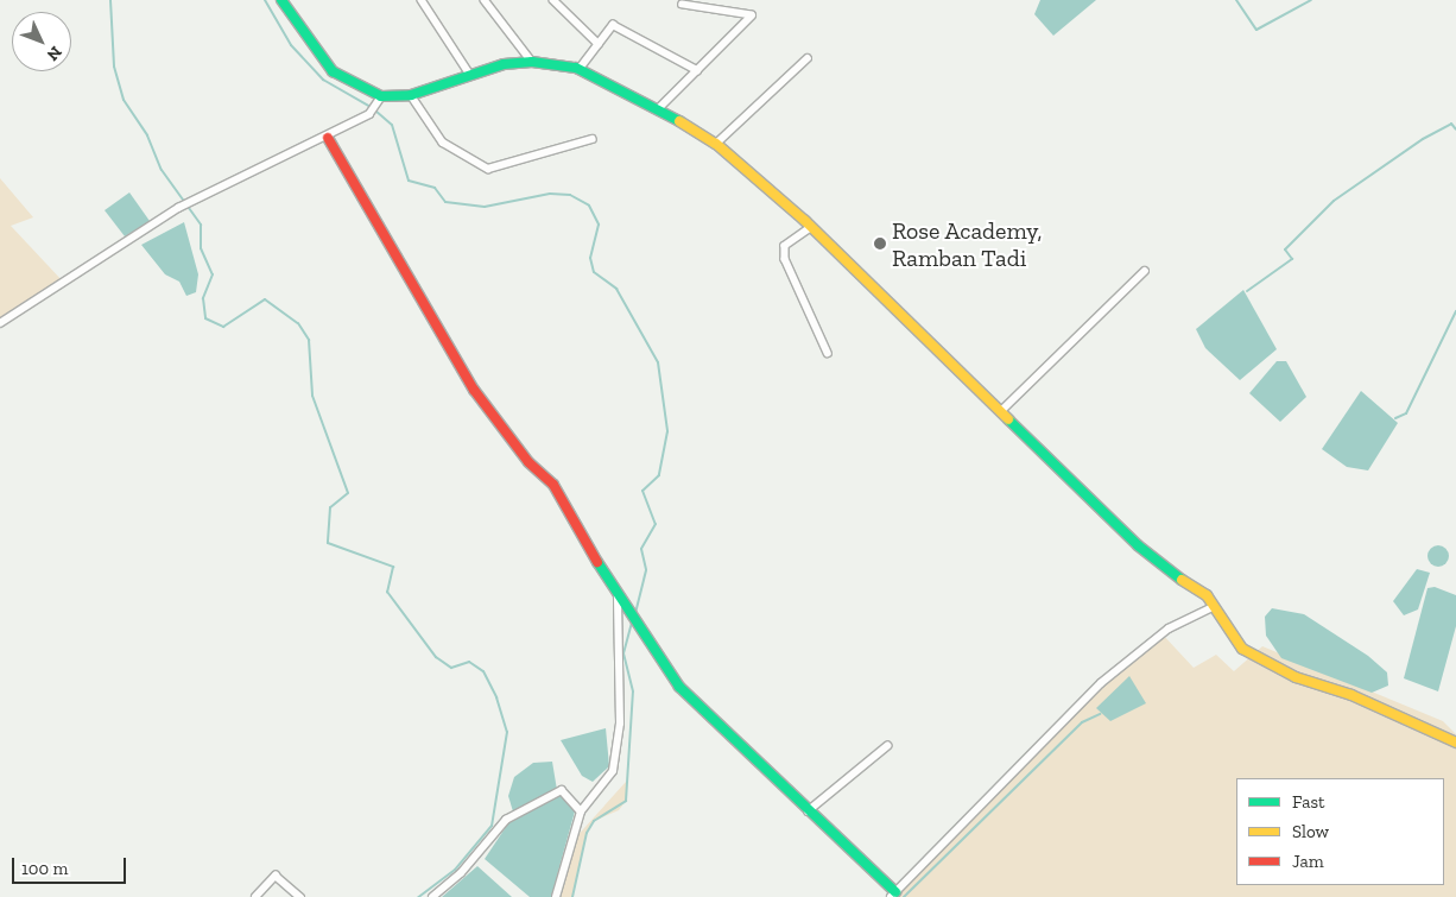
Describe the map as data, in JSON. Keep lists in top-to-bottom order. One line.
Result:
{"places":["Rose Academy, Ramban Tadi"],"legend":["Fast","Slow","Jam"],"scale_bar":"100 m","north":"bottom right"}
